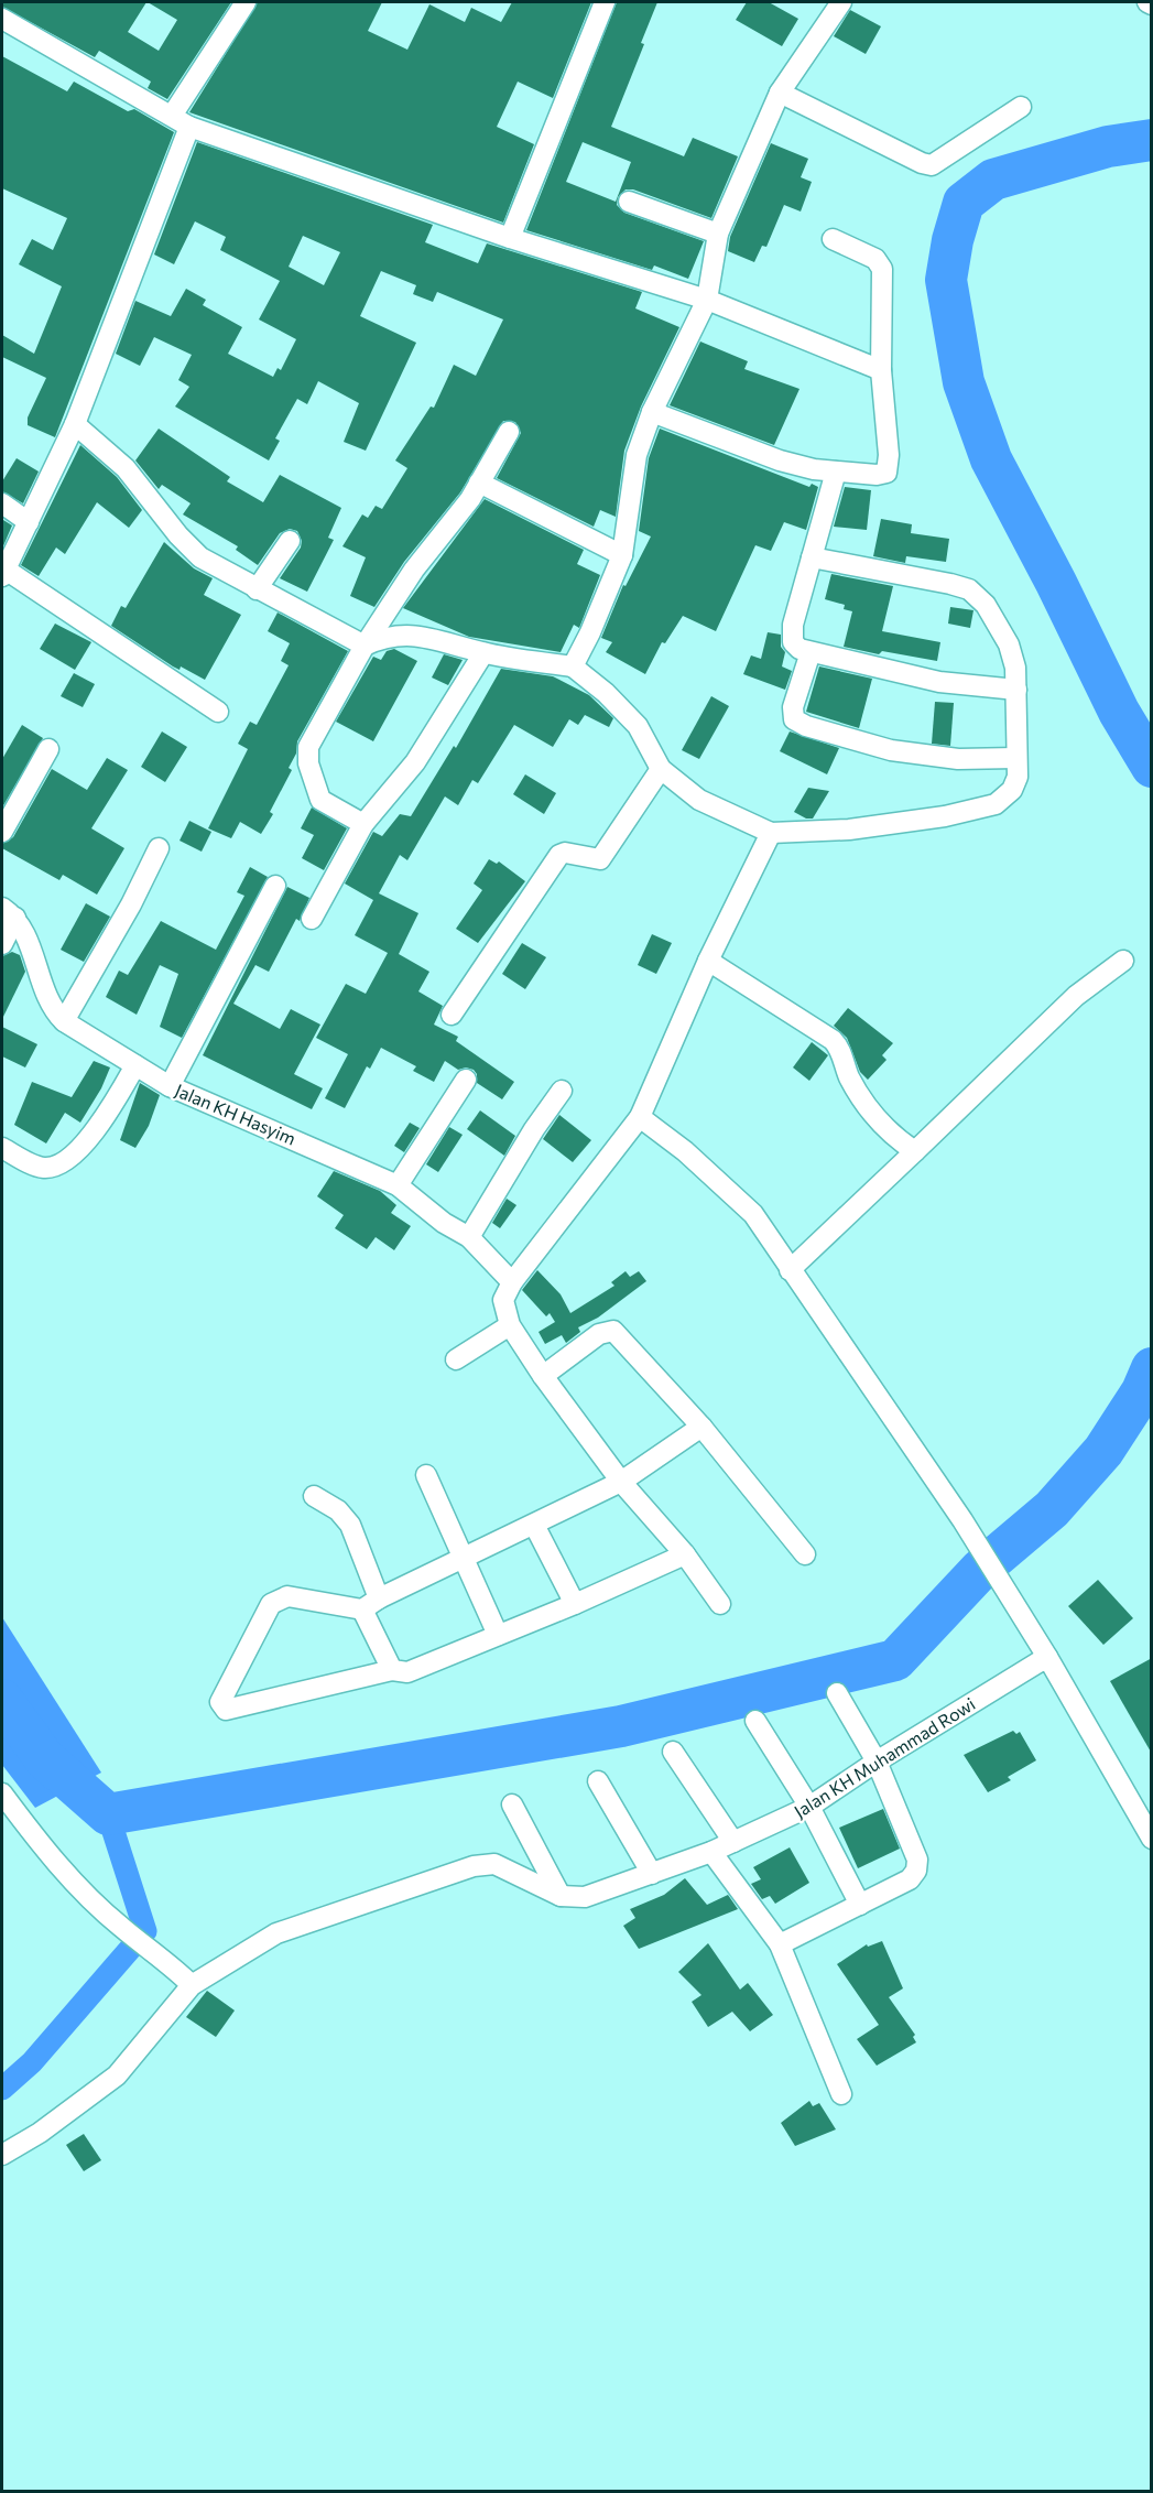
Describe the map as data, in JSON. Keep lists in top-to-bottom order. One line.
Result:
{"streets":{"street":["Jalan KH Hasyim","Jalan KH Muhammad Rowi"]}}
